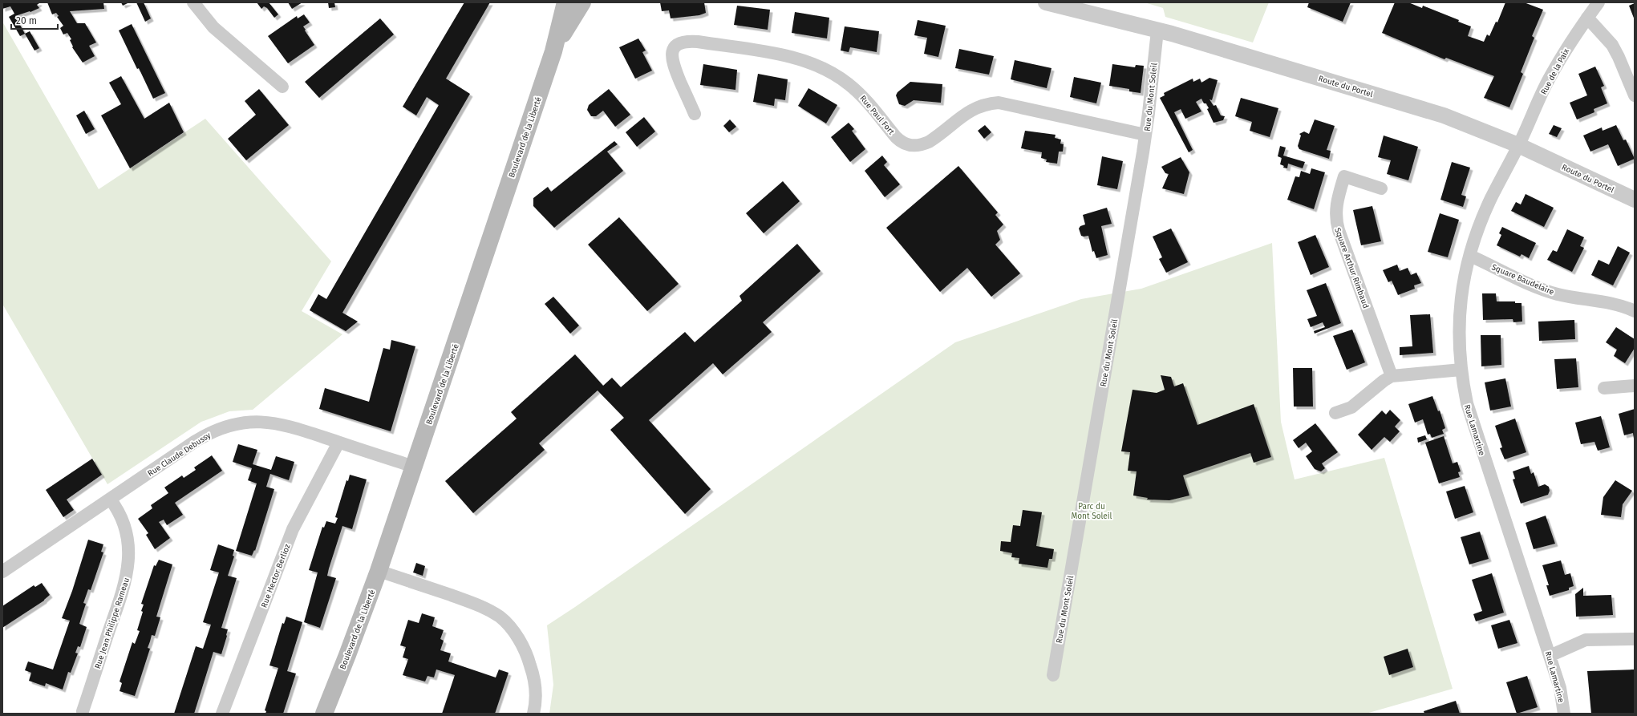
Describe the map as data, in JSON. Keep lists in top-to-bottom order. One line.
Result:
{"streets":{"main road":["Boulevard de la Liberté"],"street":["Rue de la Paix","Route du Portel","Rue du Mont Soleil","Rue Paul Fort","Square Arthur Rimbaud","Square Baudelaire","Rue Lamartine","Rue Claude Debussy","Rue Hector Berlioz","Rue Jean Philippe Rameau"]},"crossings":[["Rue de la Paix","Route du Portel"],["Rue de la Paix","Rue Lamartine"],["Route du Portel","Rue du Mont Soleil"],["Route du Portel","Rue Lamartine"],["Rue du Mont Soleil","Rue Paul Fort"],["Boulevard de la Liberté","Rue Claude Debussy"],["Square Baudelaire","Rue Lamartine"],["Rue Claude Debussy","Rue Hector Berlioz"],["Rue Claude Debussy","Rue Jean Philippe Rameau"]],"parks":["Parc du Mont Soleil"],"scale_bar":"20 m"}
